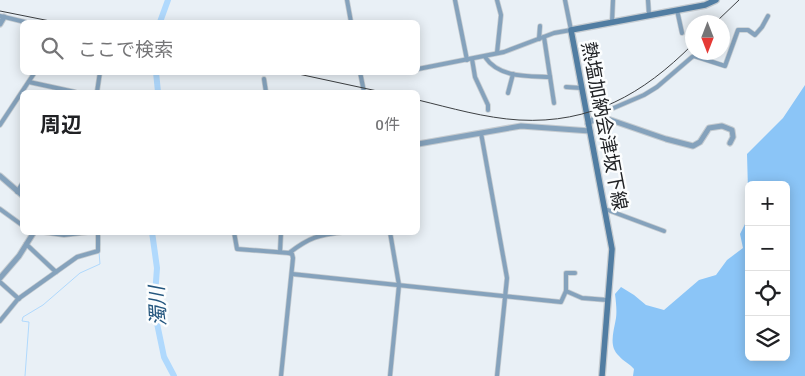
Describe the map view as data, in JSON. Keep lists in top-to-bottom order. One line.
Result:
{"streets":{"main road":["熱塩加納会津坂下線"]},"water":["濁川"],"north":"bottom","page":{"search":"ここで検索","heading":["周辺","0件"],"map_buttons":["+","−"]}}
